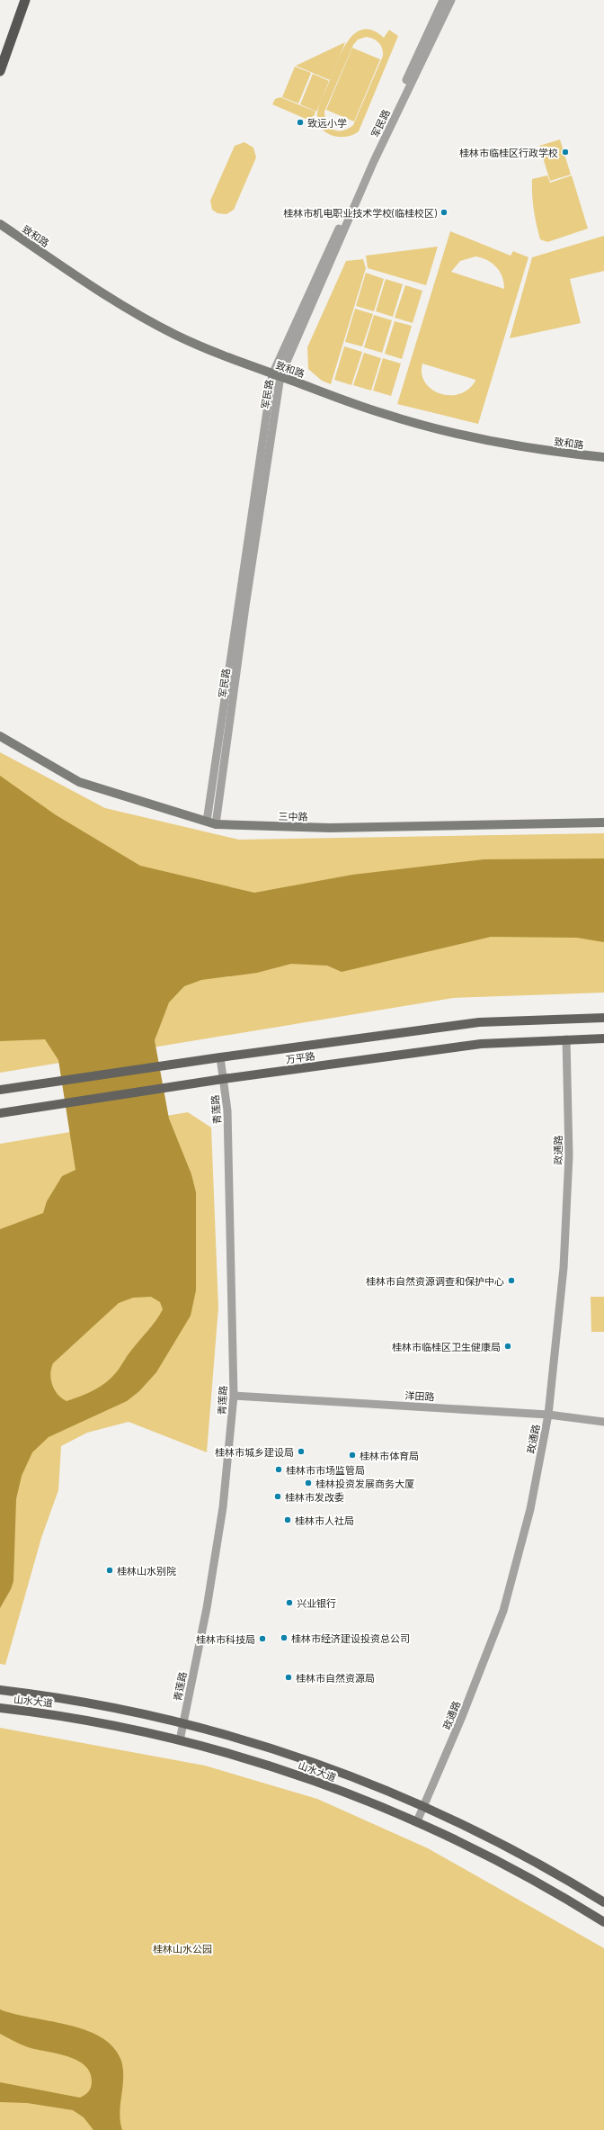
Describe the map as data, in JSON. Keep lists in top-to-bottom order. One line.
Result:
{"streets":{"main road":["致和路","三中路","万平路","山水大道"],"street":["军民路","青莲路","政通路","洋田路"]},"crossings":[["军民路","致和路"],["军民路","三中路"],["万平路","青莲路"],["万平路","政通路"],["青莲路","洋田路"],["青莲路","山水大道"],["政通路","洋田路"],["政通路","山水大道"]],"parks":["桂林山水公园"],"places":["致远小学","桂林市临桂区行政学校","桂林市机电职业技术学校(临桂校区)","桂林市自然资源调查和保护中心","桂林市临桂区卫生健康局","桂林市城乡建设局","桂林市体育局","桂林市市场监管局","桂林投资发展商务大厦","桂林市发改委","桂林市人社局","桂林山水别院","兴业银行","桂林市经济建设投资总公司","桂林市科技局","桂林市自然资源局"]}
